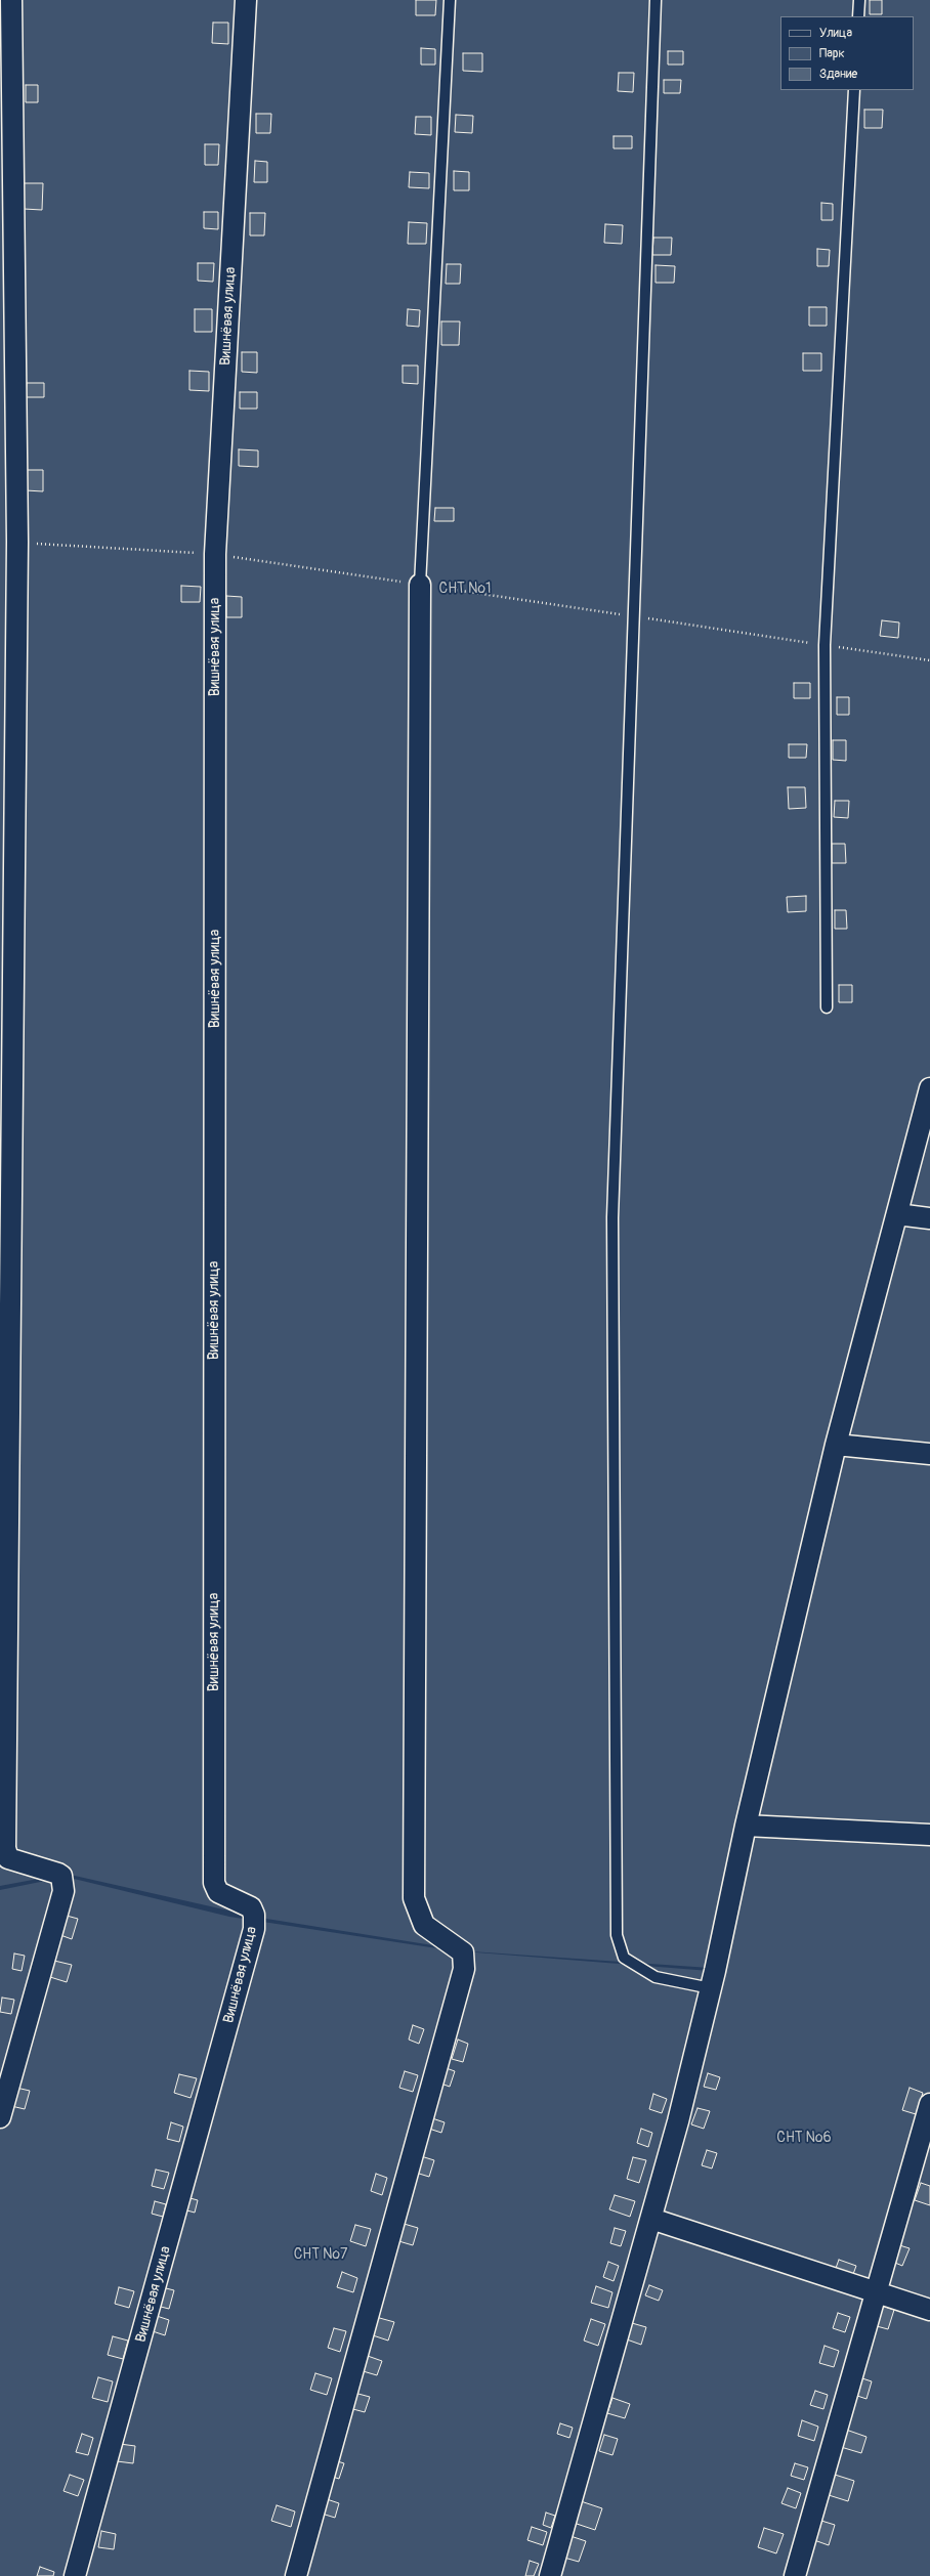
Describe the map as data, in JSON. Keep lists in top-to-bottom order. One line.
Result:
{"streets":{"street":["Вишнёвая улица"]},"parks":["СНТ №1","СНТ №6","СНТ №7"],"legend":["Улица","Парк","Здание"]}
